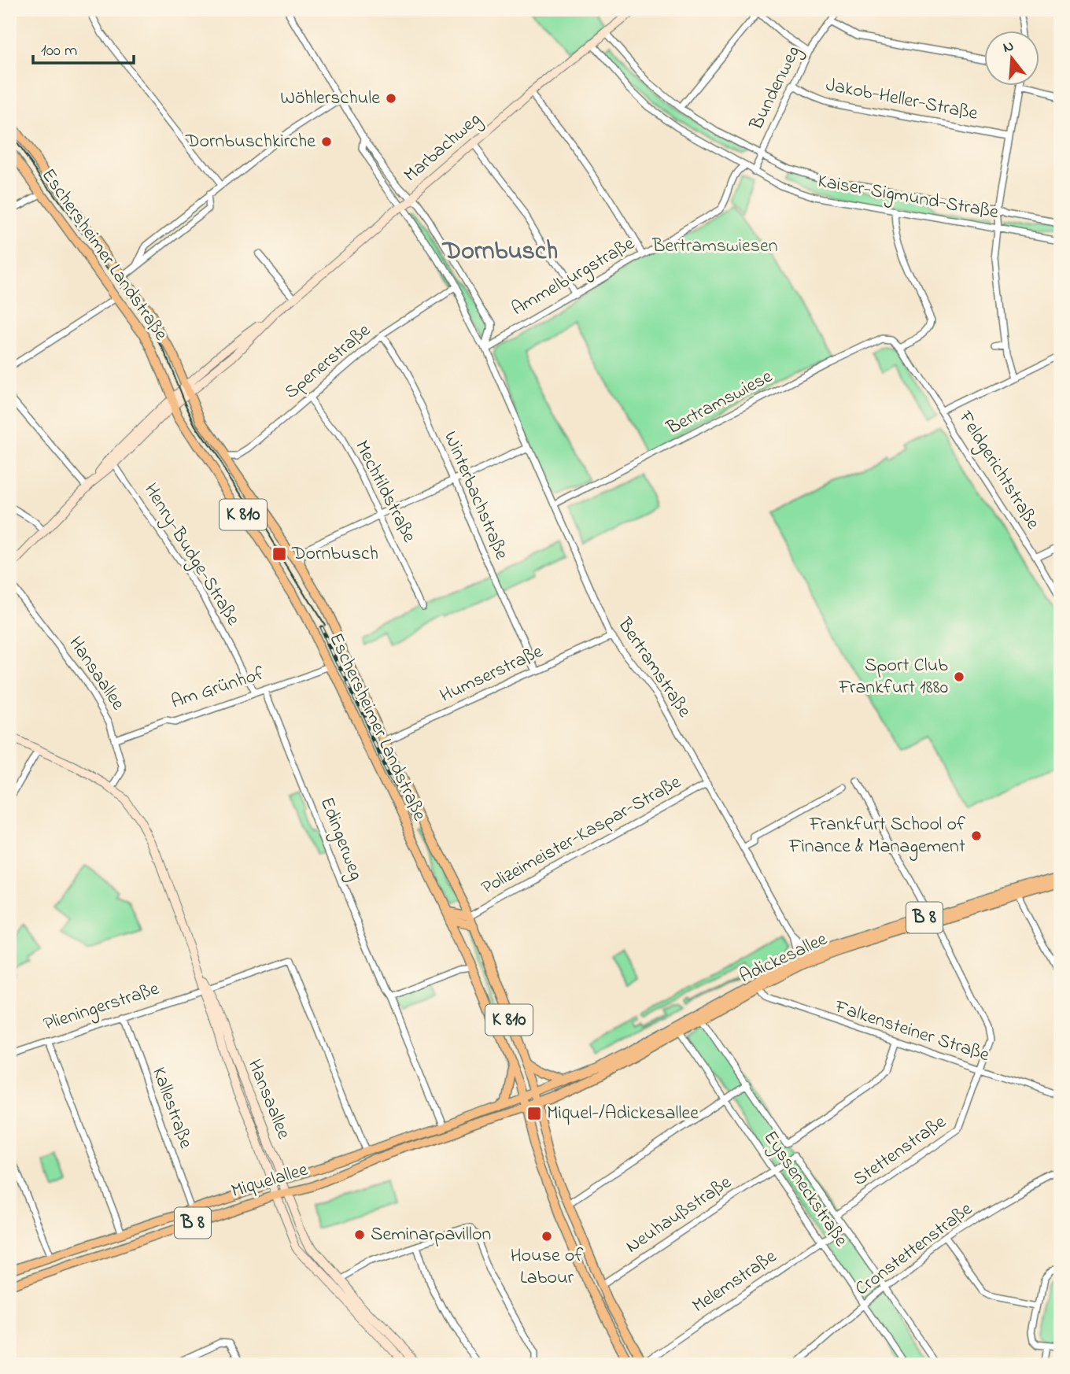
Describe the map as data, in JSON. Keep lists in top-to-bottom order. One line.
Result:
{"streets":{"main road":["Marbachweg","Eschersheimer Landstraße","K 810","Hansaallee","B 8","Adickesallee","Miquelallee"],"street":["Bundenweg","Jakob-Heller-Straße","Kaiser-Sigmund-Straße","Ammelburgstraße","Spenerstraße","Bertramswiese","Feldgerichtstraße","Mechtildstraße","Winterbachstraße","Henry-Budge-Straße","Bertramstraße","Humserstraße","Am Grünhof","Polizeimeister-Kaspar-Straße","Edingerweg","Plieningerstraße","Falkensteiner Straße","Kallestraße","Stettenstraße","Eysseneckstraße","Neuhaußstraße","Cronstettenstraße","Melemstraße"]},"crossings":[["Bundenweg","Jakob-Heller-Straße"],["Bundenweg","Kaiser-Sigmund-Straße"],["Marbachweg","Kaiser-Sigmund-Straße"],["Marbachweg","Eschersheimer Landstraße"],["Marbachweg","Bertramstraße"],["Kaiser-Sigmund-Straße","Ammelburgstraße"],["Eschersheimer Landstraße","Spenerstraße"],["Eschersheimer Landstraße","Humserstraße"],["Eschersheimer Landstraße","Am Grünhof"],["Eschersheimer Landstraße","Polizeimeister-Kaspar-Straße"],["Eschersheimer Landstraße","Adickesallee"],["Eschersheimer Landstraße","Miquelallee"],["Eschersheimer Landstraße","Neuhaußstraße"],["Eschersheimer Landstraße","Melemstraße"],["Ammelburgstraße","Bertramstraße"],["Spenerstraße","Mechtildstraße"],["Spenerstraße","Winterbachstraße"],["Spenerstraße","Bertramstraße"],["Bertramswiese","Feldgerichtstraße"],["Bertramswiese","Bertramstraße"],["Winterbachstraße","Humserstraße"],["Henry-Budge-Straße","Am Grünhof"],["Bertramstraße","Humserstraße"],["Bertramstraße","Polizeimeister-Kaspar-Straße"],["Bertramstraße","Adickesallee"],["Hansaallee","Am Grünhof"],["Hansaallee","Plieningerstraße"],["Hansaallee","Miquelallee"],["Am Grünhof","Edingerweg"],["Edingerweg","Miquelallee"],["Adickesallee","Falkensteiner Straße"],["Adickesallee","Stettenstraße"],["Adickesallee","Miquelallee"],["Adickesallee","Eysseneckstraße"],["Plieningerstraße","Kallestraße"],["Plieningerstraße","Miquelallee"],["Falkensteiner Straße","Stettenstraße"],["Falkensteiner Straße","Eysseneckstraße"],["Kallestraße","Miquelallee"],["Stettenstraße","Eysseneckstraße"],["Eysseneckstraße","Neuhaußstraße"],["Eysseneckstraße","Cronstettenstraße"],["Eysseneckstraße","Melemstraße"]],"districts":["Dornbusch"],"parks":["Bertramswiesen"],"places":{"other":["Wöhlerschule","Dornbuschkirche","Sport Club Frankfurt 1880","Frankfurt School of Finance & Management","Seminarpavillon","House of Labour"],"transit":["Dornbusch","Miquel-/Adickesallee"]},"scale_bar":"100 m","north":"top"}
